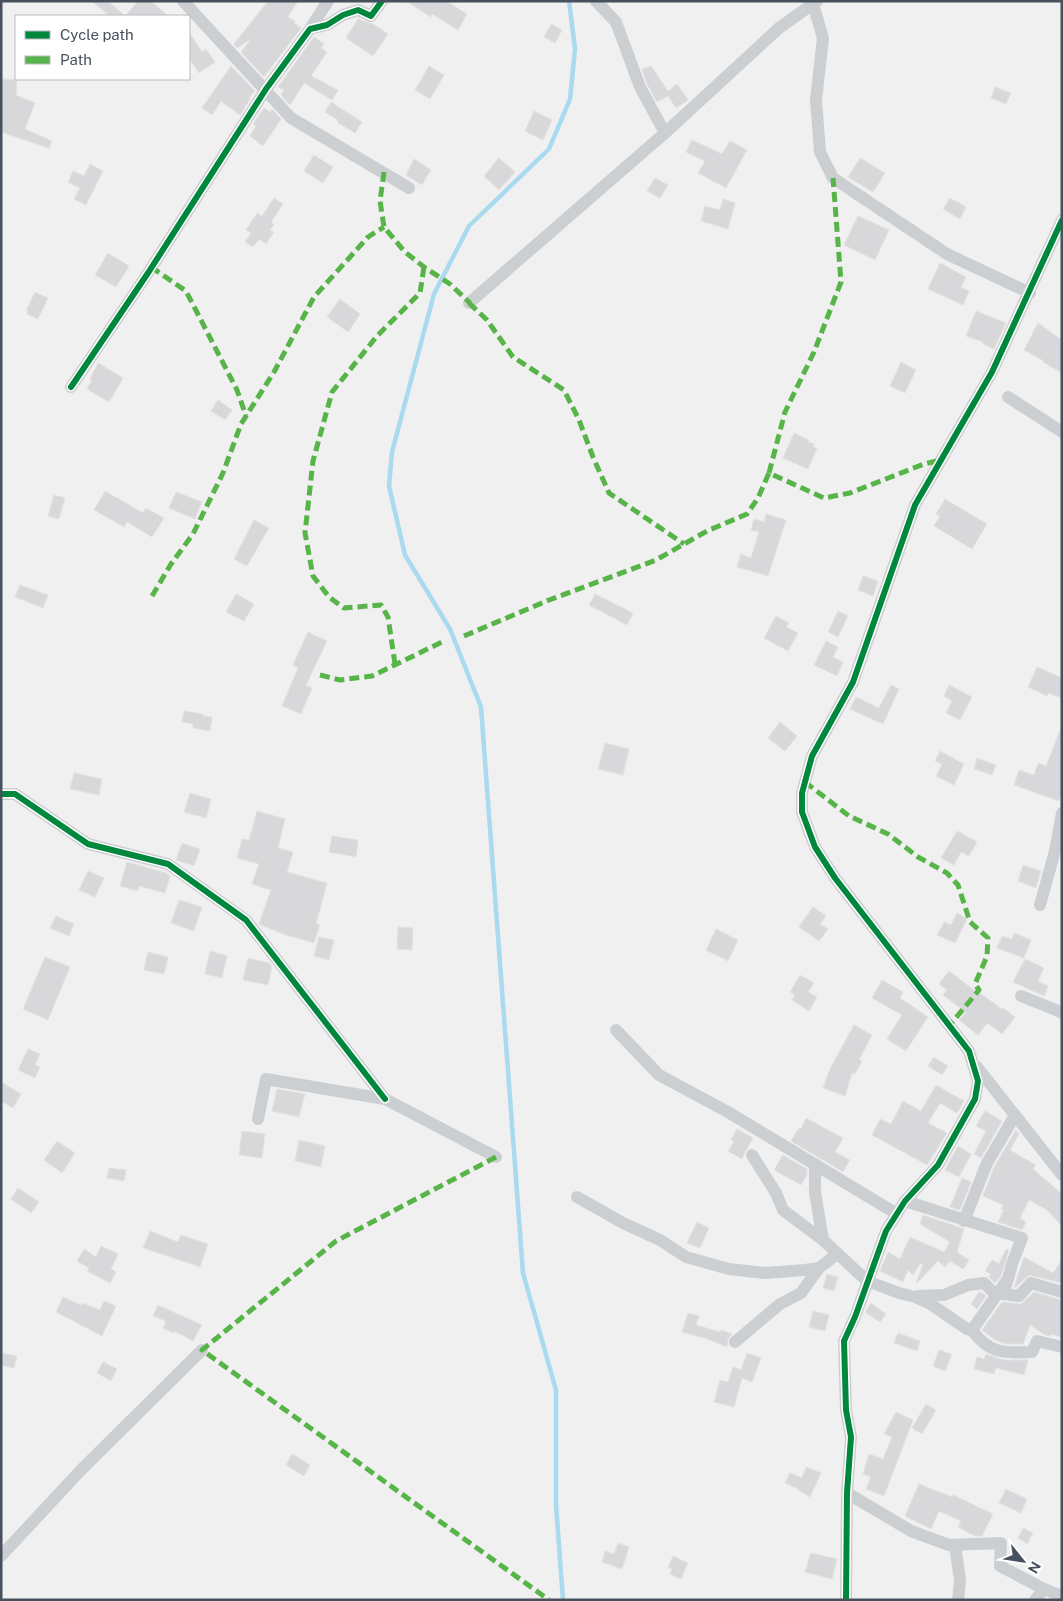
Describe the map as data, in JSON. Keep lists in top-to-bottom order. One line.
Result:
{"legend":["Cycle path","Path"],"north":"bottom right"}
